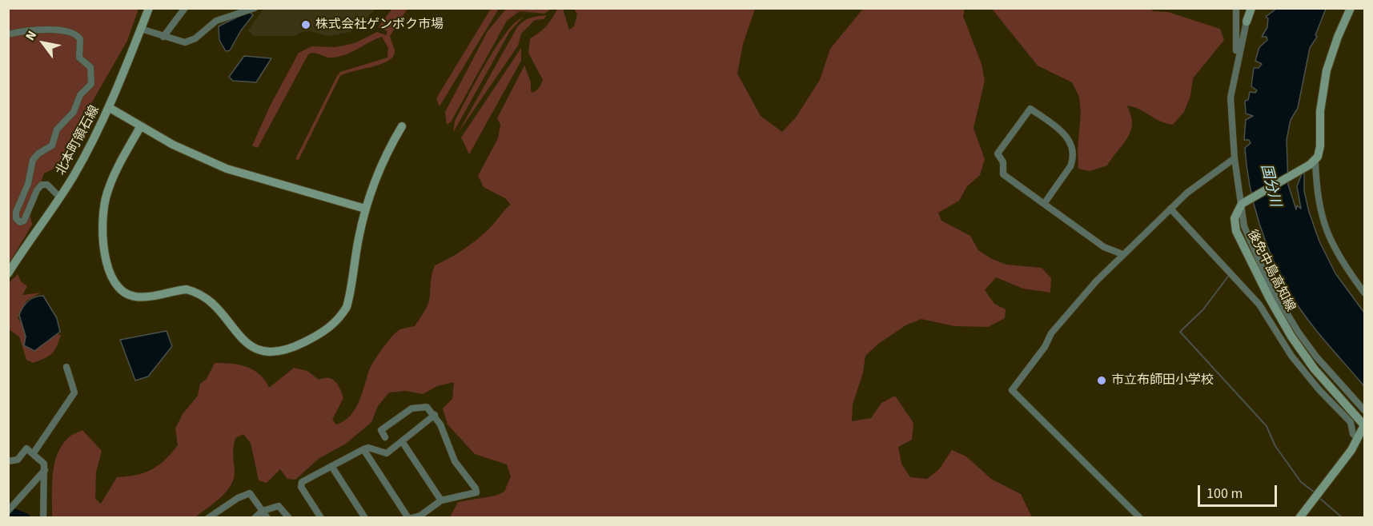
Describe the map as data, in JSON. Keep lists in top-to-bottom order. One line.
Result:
{"streets":{"street":["北本町領石線","後免中島高知線"]},"water":["国分川"],"places":["株式会社ゲンボク市場","市立布師田小学校"],"scale_bar":"100 m","north":"top left"}
